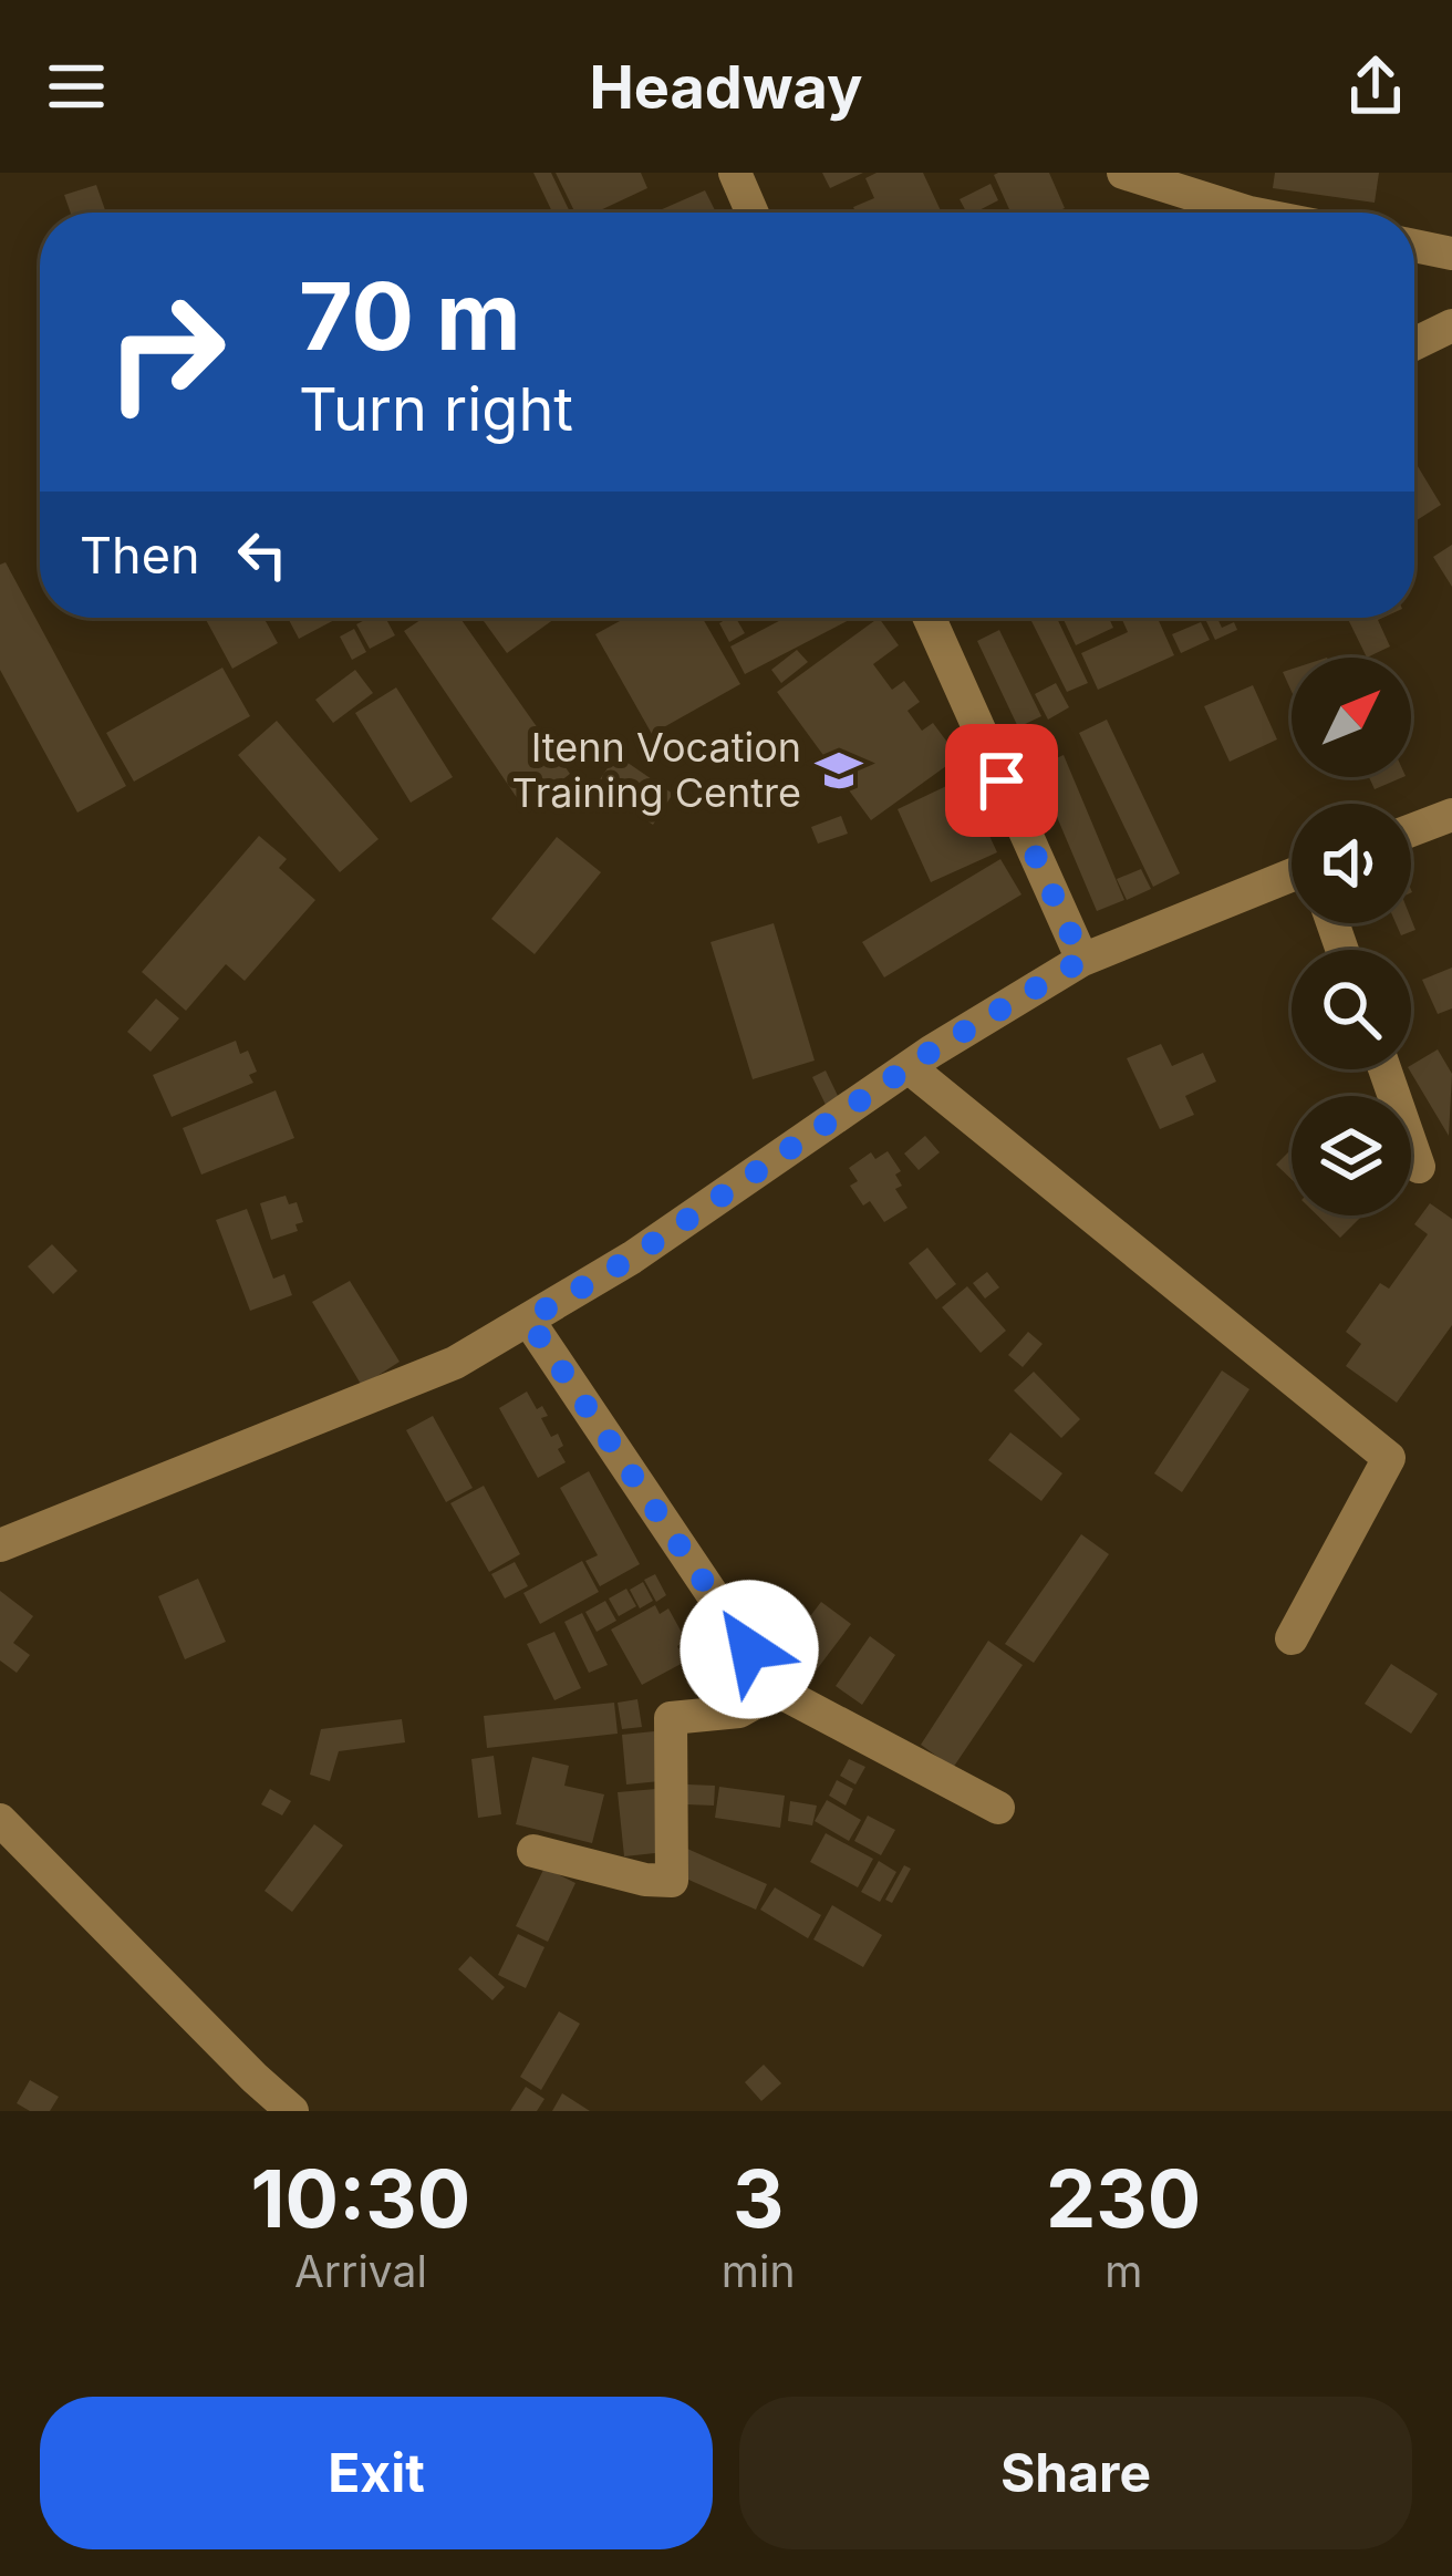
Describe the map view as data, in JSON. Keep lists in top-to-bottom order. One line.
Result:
{"places":{"school or university":["Itenn Vocation Training Centre"]},"north":"top right","page":{"header":"Headway","turn":["70 m","Turn right"],"then":"Then","eta":["10:30","Arrival","3","min","230","m"],"buttons":["Exit","Share"]}}
